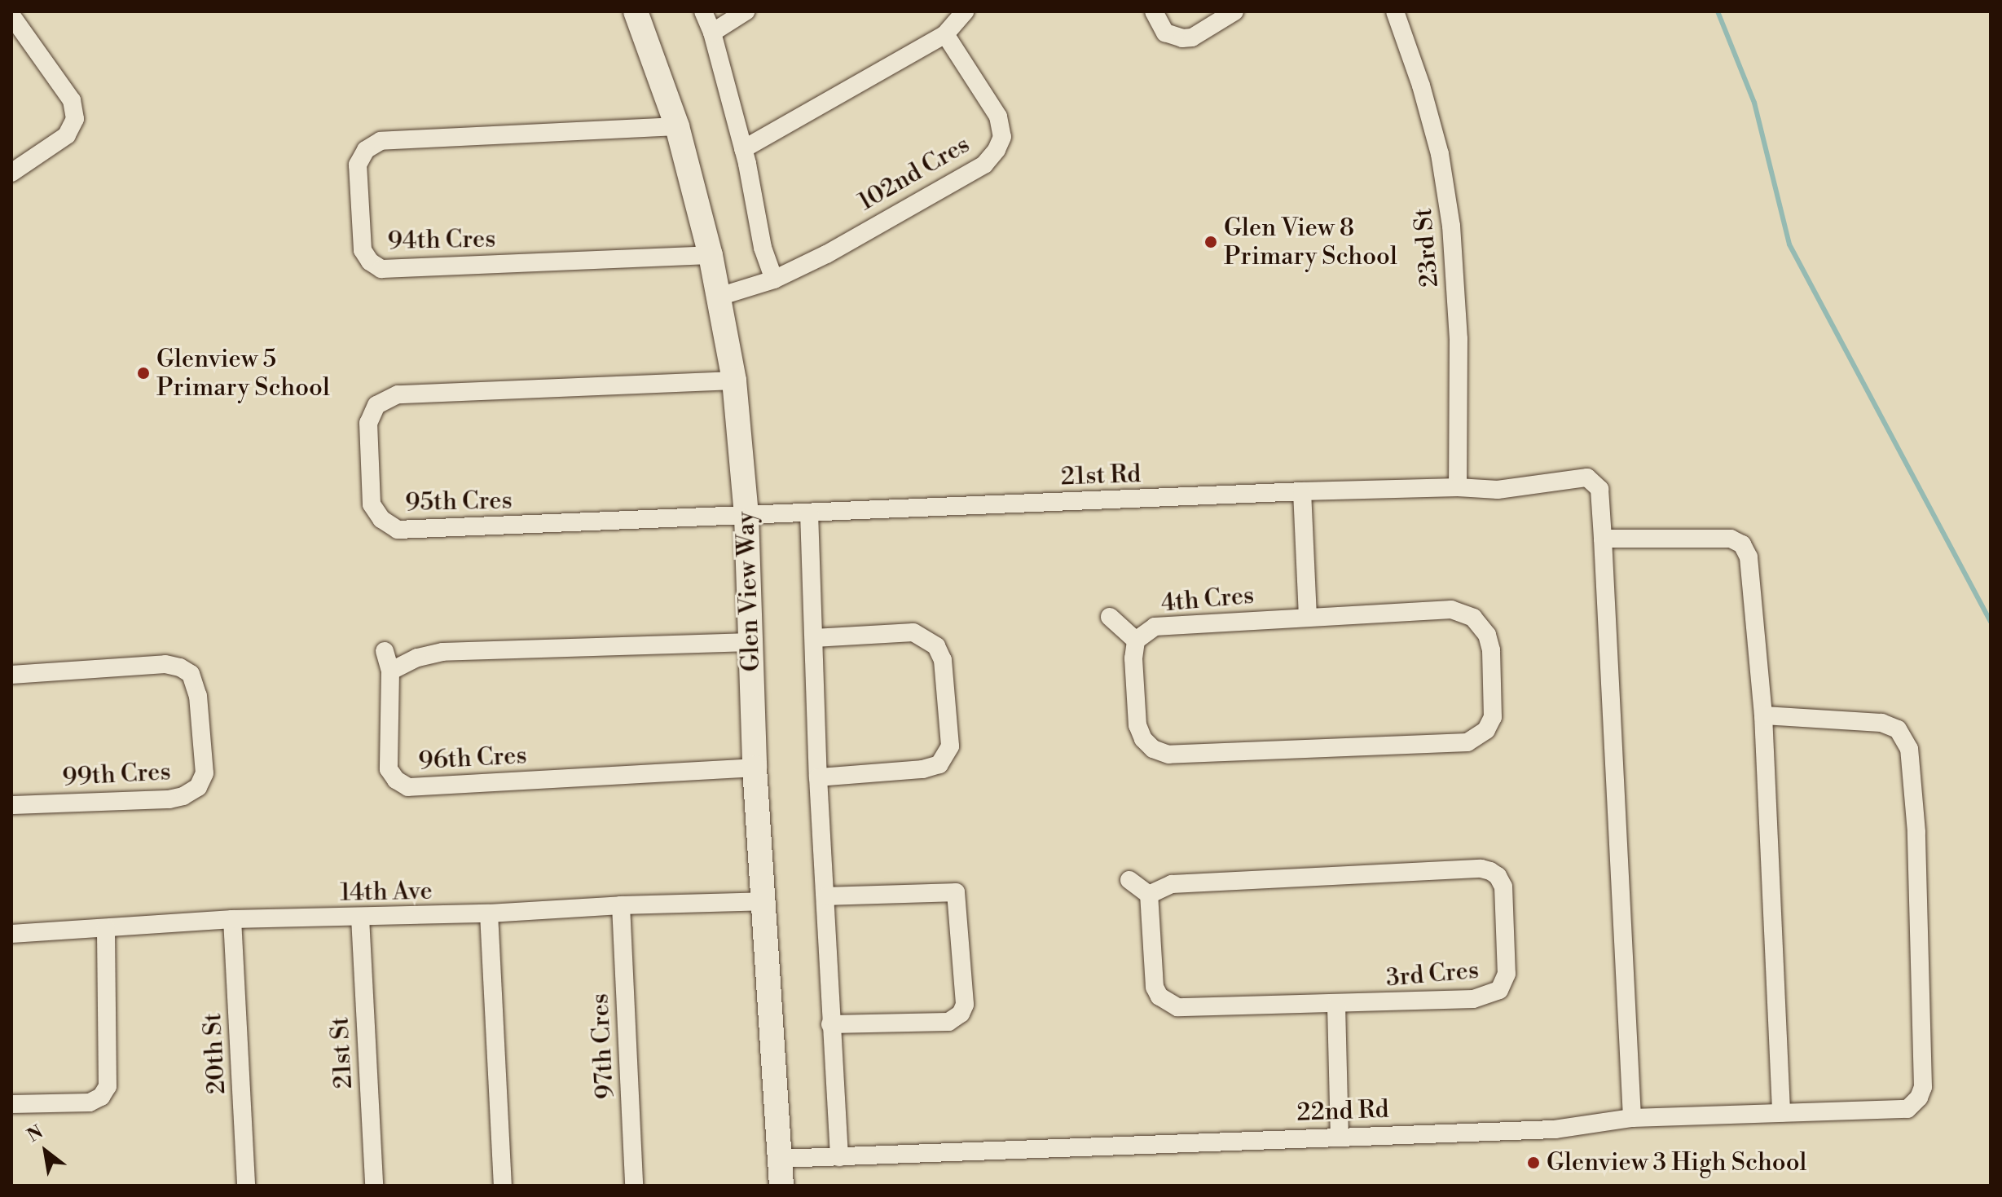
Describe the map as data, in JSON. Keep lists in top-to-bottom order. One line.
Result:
{"streets":{"street":["102nd Cres","94th Cres","23rd St","21st Rd","95th Cres","Glen View Way","4th Cres","96th Cres","99th Cres","14th Ave","3rd Cres","97th Cres","21st St","20th St","22nd Rd"]},"crossings":[["102nd Cres","Glen View Way"],["94th Cres","Glen View Way"],["23rd St","21st Rd"],["21st Rd","95th Cres"],["21st Rd","Glen View Way"],["95th Cres","Glen View Way"],["Glen View Way","96th Cres"],["Glen View Way","14th Ave"],["Glen View Way","22nd Rd"],["14th Ave","97th Cres"],["14th Ave","21st St"],["14th Ave","20th St"]],"places":["Glen View 8 Primary School","Glenview 5 Primary School","Glenview 3 High School"],"north":"top left"}
